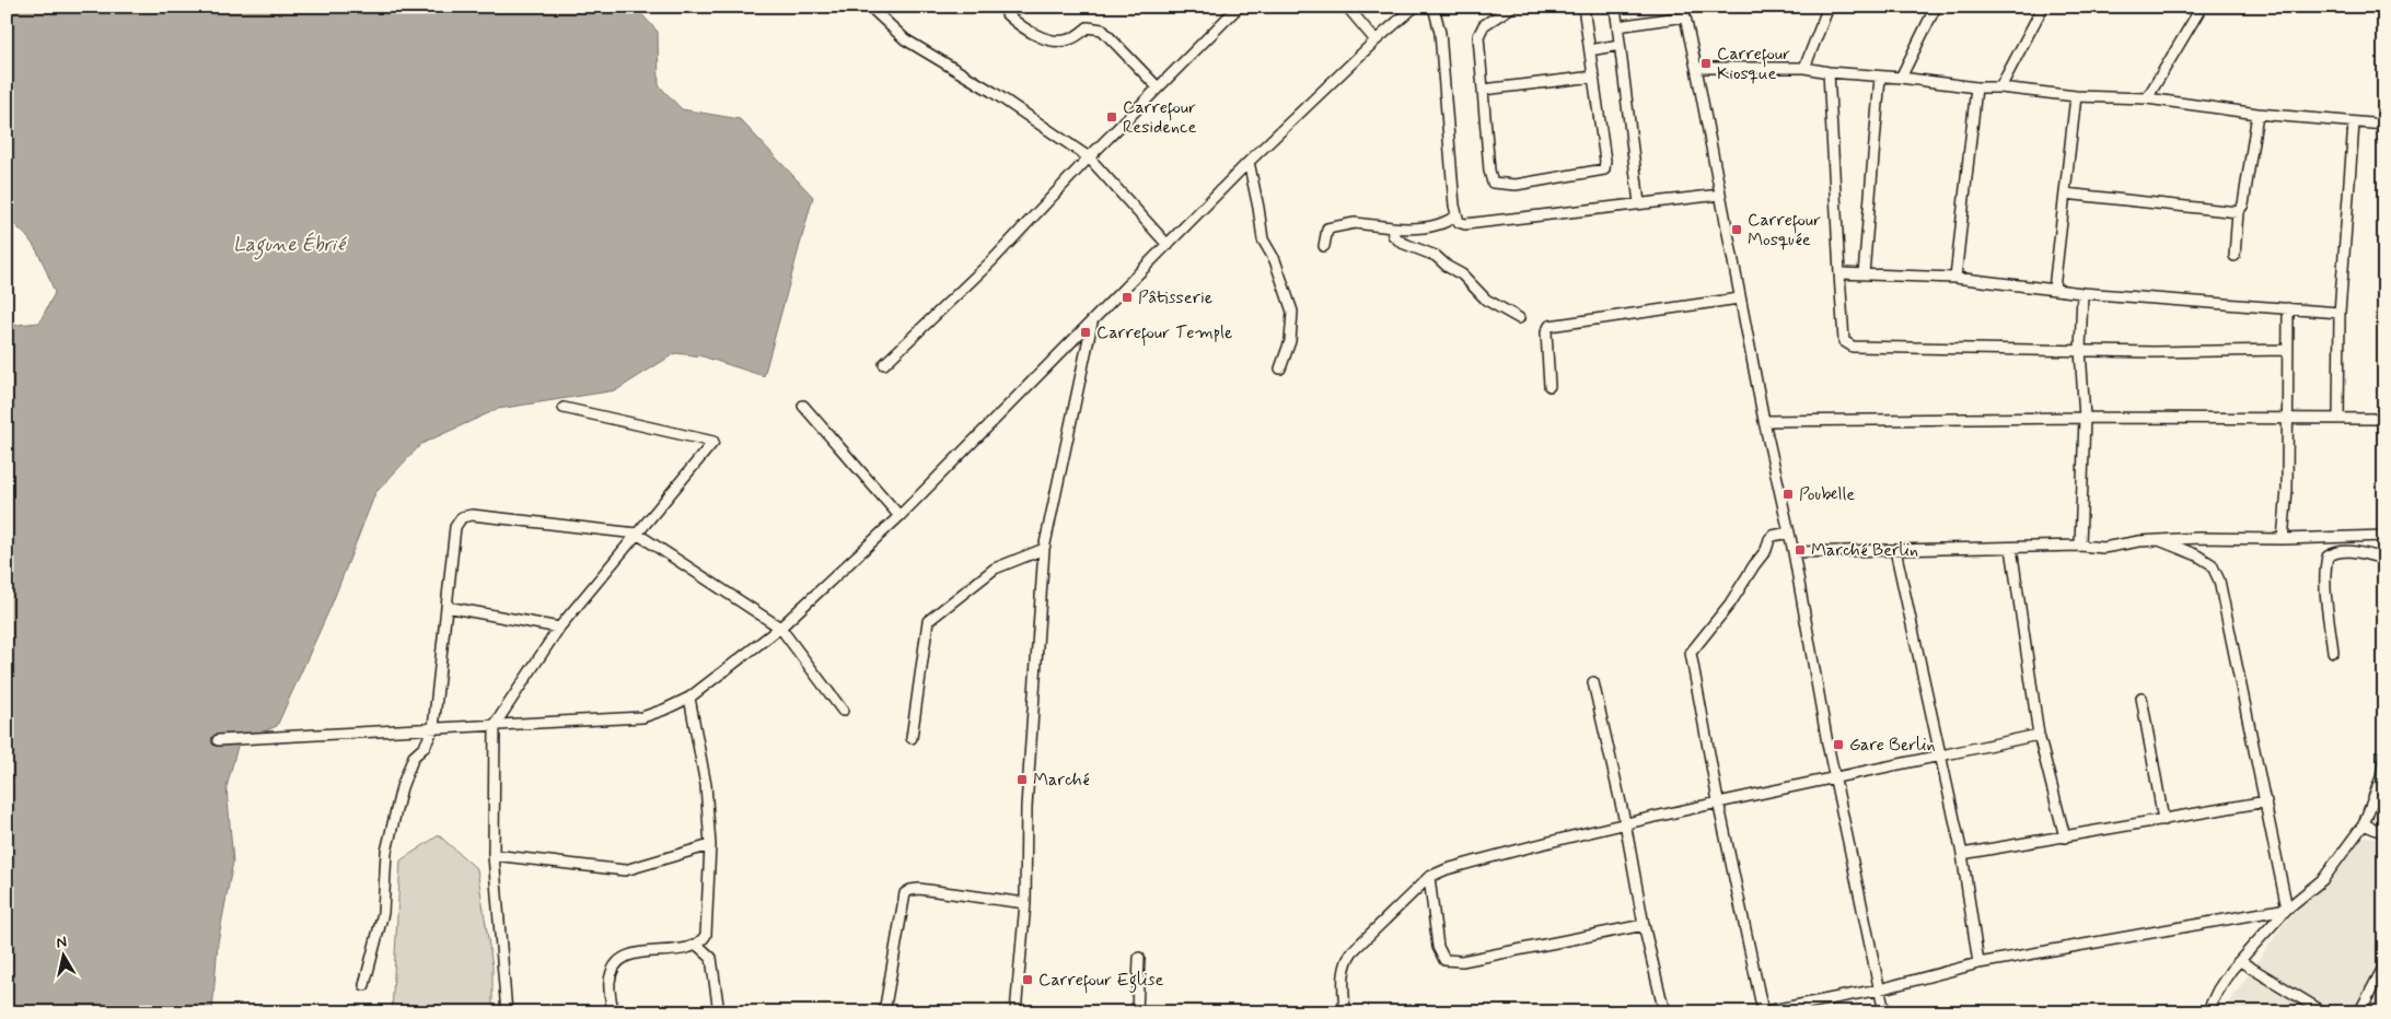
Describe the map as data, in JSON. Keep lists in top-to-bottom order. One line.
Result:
{"water":["Lagune Ébrié"],"places":{"transit":["Carrefour Kiosque","Carrefour Residence","Carrefour Mosquée","Pâtisserie","Carrefour Temple","Poubelle","Marché Berlin","Gare Berlin","Marché","Carrefour Eglise"]},"north":"top"}
